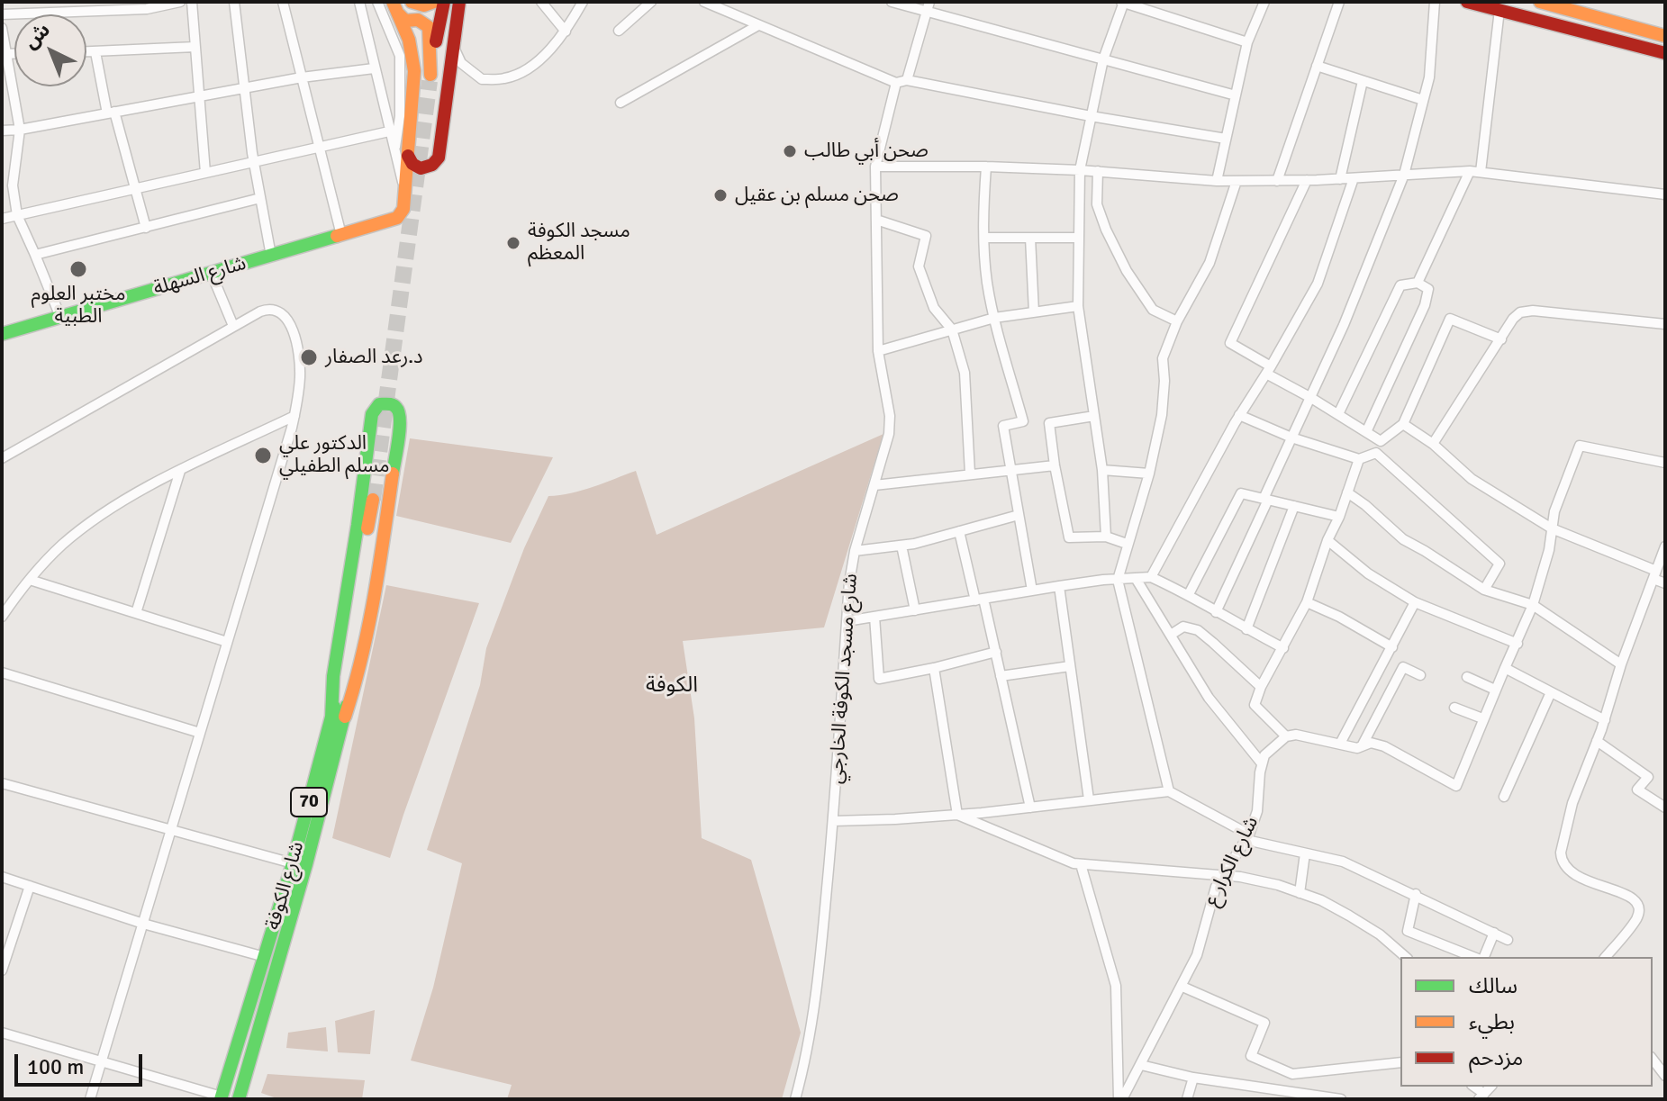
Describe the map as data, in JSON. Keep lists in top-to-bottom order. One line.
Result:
{"streets":{"main road":["شارع السهلة","70","شارع الكوفة"],"street":["شارع مسجد الكوفة الخارجي","شارع الكرار ع"]},"districts":["الكوفة"],"places":["صحن أبي طالب","صحن مسلم بن عقيل","مسجد الكوفة المعظم","مختبر العلوم الطبية","د.رعد الصفار","الدكتور علي مسلم الطفيلي"],"legend":["سالك","بطيء","مزدحم"],"scale_bar":"100 m","north":"top left"}
